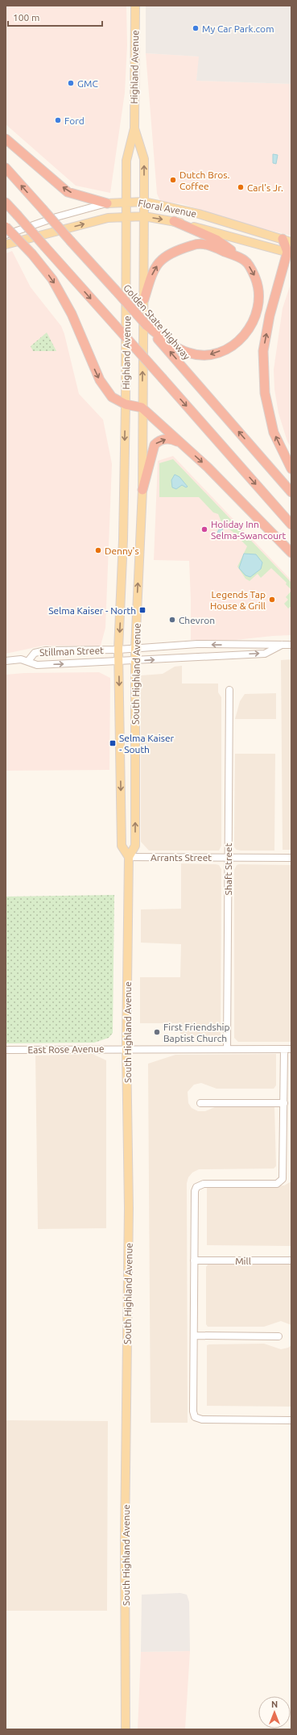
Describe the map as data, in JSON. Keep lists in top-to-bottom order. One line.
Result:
{"streets":{"highway":["Golden State Highway"],"main road":["Highland Avenue","Floral Avenue","South Highland Avenue"],"street":["Stillman Street","Arrants Street","Shaft Street","East Rose Avenue","Mill"]},"crossings":[["Highland Avenue","Floral Avenue"],["Highland Avenue","South Highland Avenue"],["Stillman Street","South Highland Avenue"],["South Highland Avenue","Arrants Street"],["South Highland Avenue","East Rose Avenue"],["Arrants Street","Shaft Street"],["Shaft Street","East Rose Avenue"]],"places":{"other":["My Car Park.com","GMC","Ford","Dutch Bros. Coffee","Carl's Jr.","Holiday Inn Selma-Swancourt","Denny's","Legends Tap House & Grill","Chevron","First Friendship Baptist Church"],"transit":["Selma Kaiser - North","Selma Kaiser - South"]},"scale_bar":"100 m","north":"top"}
